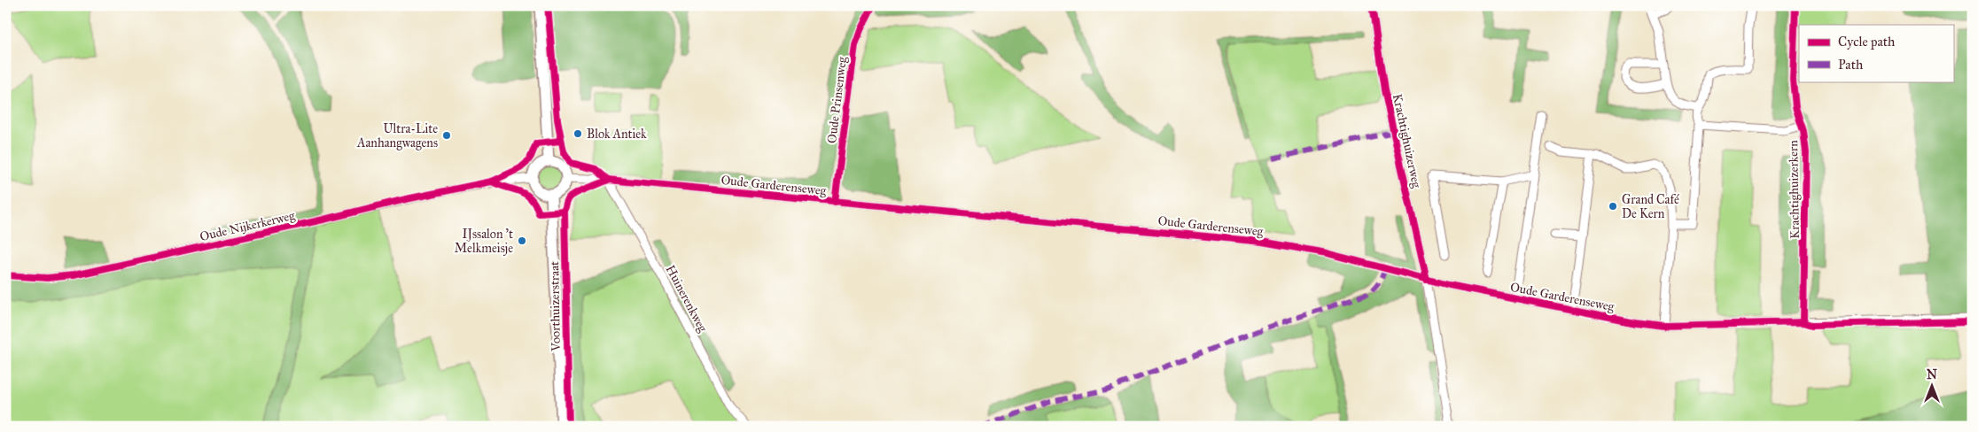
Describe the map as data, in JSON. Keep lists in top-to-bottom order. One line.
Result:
{"streets":{"main road":["Voorthuizerstraat"],"street":["Oude Prinsenweg","Krachtighuizerweg","Oude Garderenseweg","Krachtighuizerkern","Oude Nijkerkerweg","Huinerenkweg"]},"crossings":[["Oude Prinsenweg","Oude Garderenseweg"],["Krachtighuizerweg","Oude Garderenseweg"],["Oude Garderenseweg","Krachtighuizerkern"],["Oude Garderenseweg","Oude Nijkerkerweg"],["Oude Garderenseweg","Huinerenkweg"],["Oude Garderenseweg","Voorthuizerstraat"],["Oude Nijkerkerweg","Voorthuizerstraat"]],"places":["Blok Antiek","Ultra-Lite Aanhangwagens","Grand Café De Kern","IJssalon 't Melkmeisje"],"legend":["Cycle path","Path"],"north":"top"}
